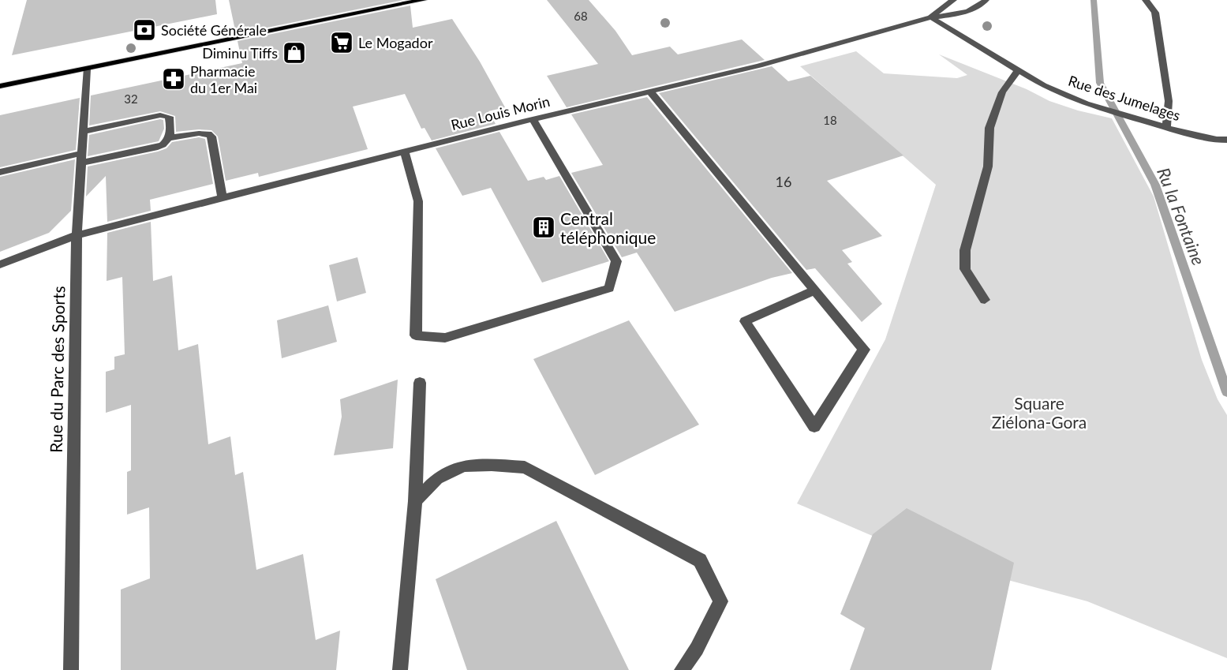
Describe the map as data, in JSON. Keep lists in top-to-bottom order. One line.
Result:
{"streets":{"street":["Rue des Jumelages","Rue Louis Morin","Rue du Parc des Sports"]},"crossings":[["Rue des Jumelages","Rue Louis Morin"],["Rue Louis Morin","Rue du Parc des Sports"]],"water":["Ru la Fontaine"],"parks":["Square Ziélona-Gora"],"places":{"bank":["Société Générale"],"supermarket":["Le Mogador"],"shop":["Diminu Tiffs"],"pharmacy":["Pharmacie du 1er Mai"],"building":["Central téléphonique"]},"house_numbers":["68","32","18","16"]}
